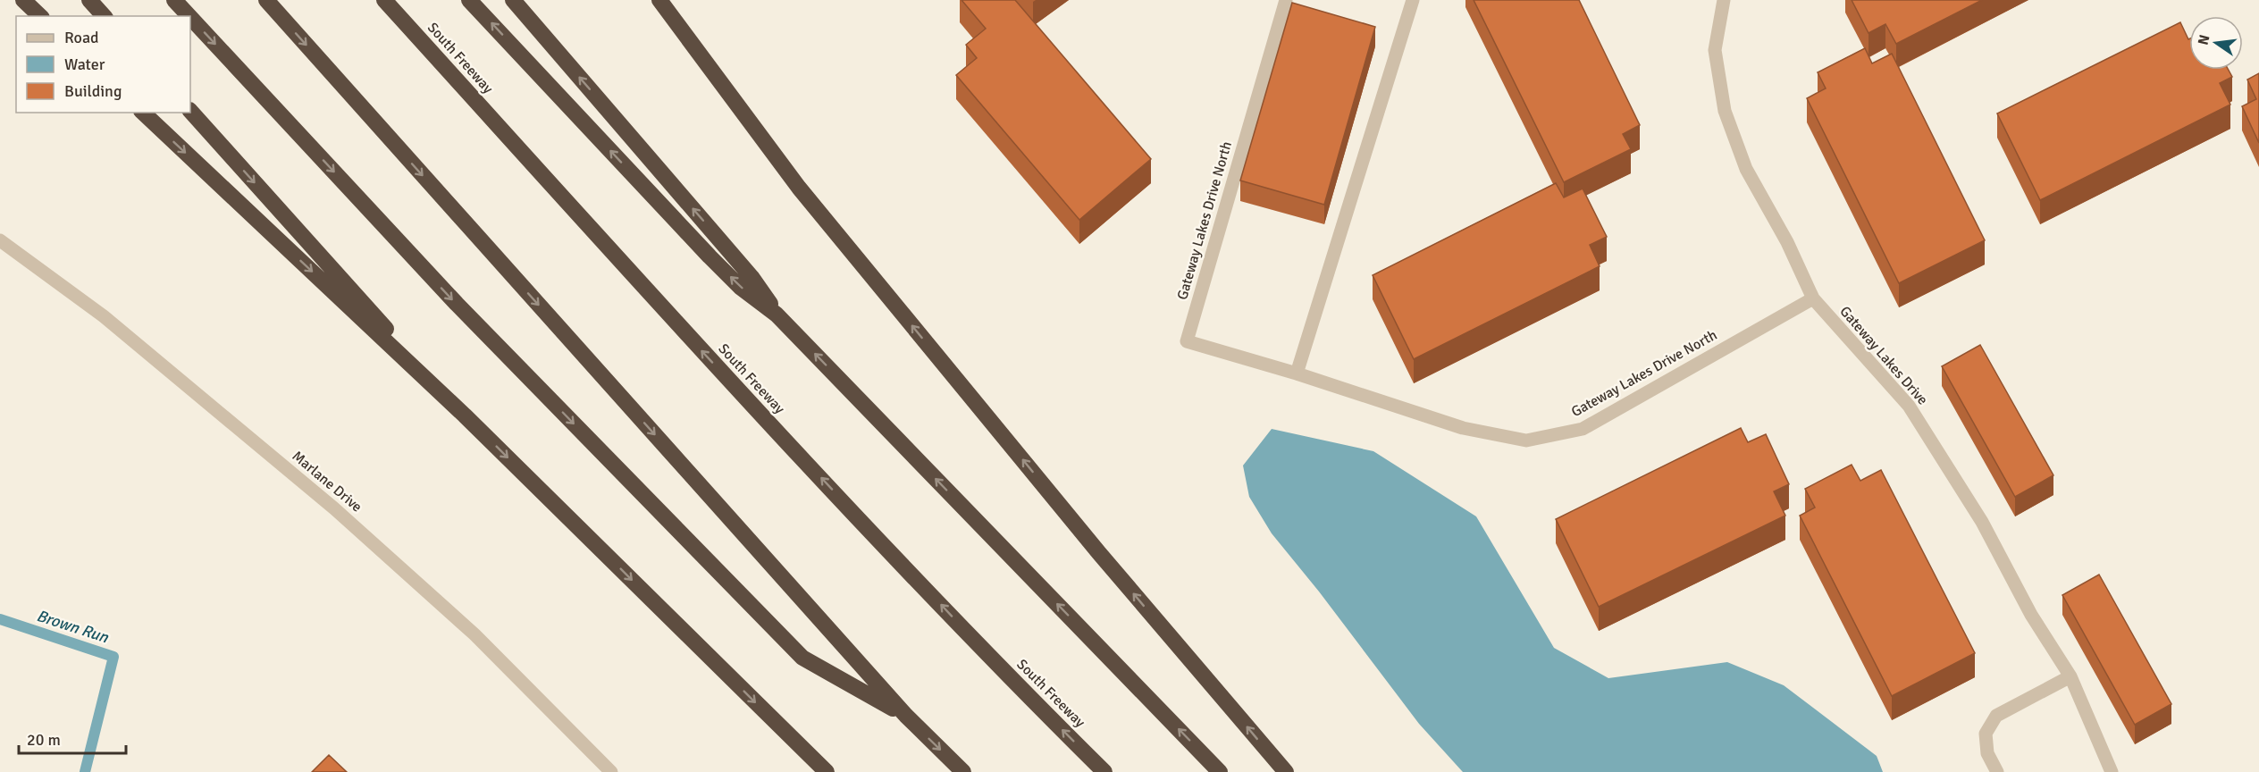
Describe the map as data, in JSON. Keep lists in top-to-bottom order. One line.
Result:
{"streets":{"highway":["South Freeway"],"street":["Gateway Lakes Drive North","Gateway Lakes Drive","Marlane Drive"]},"crossings":[["Gateway Lakes Drive North","Gateway Lakes Drive"]],"water":["Brown Run"],"legend":["Road","Water","Building"],"scale_bar":"20 m","north":"left"}
